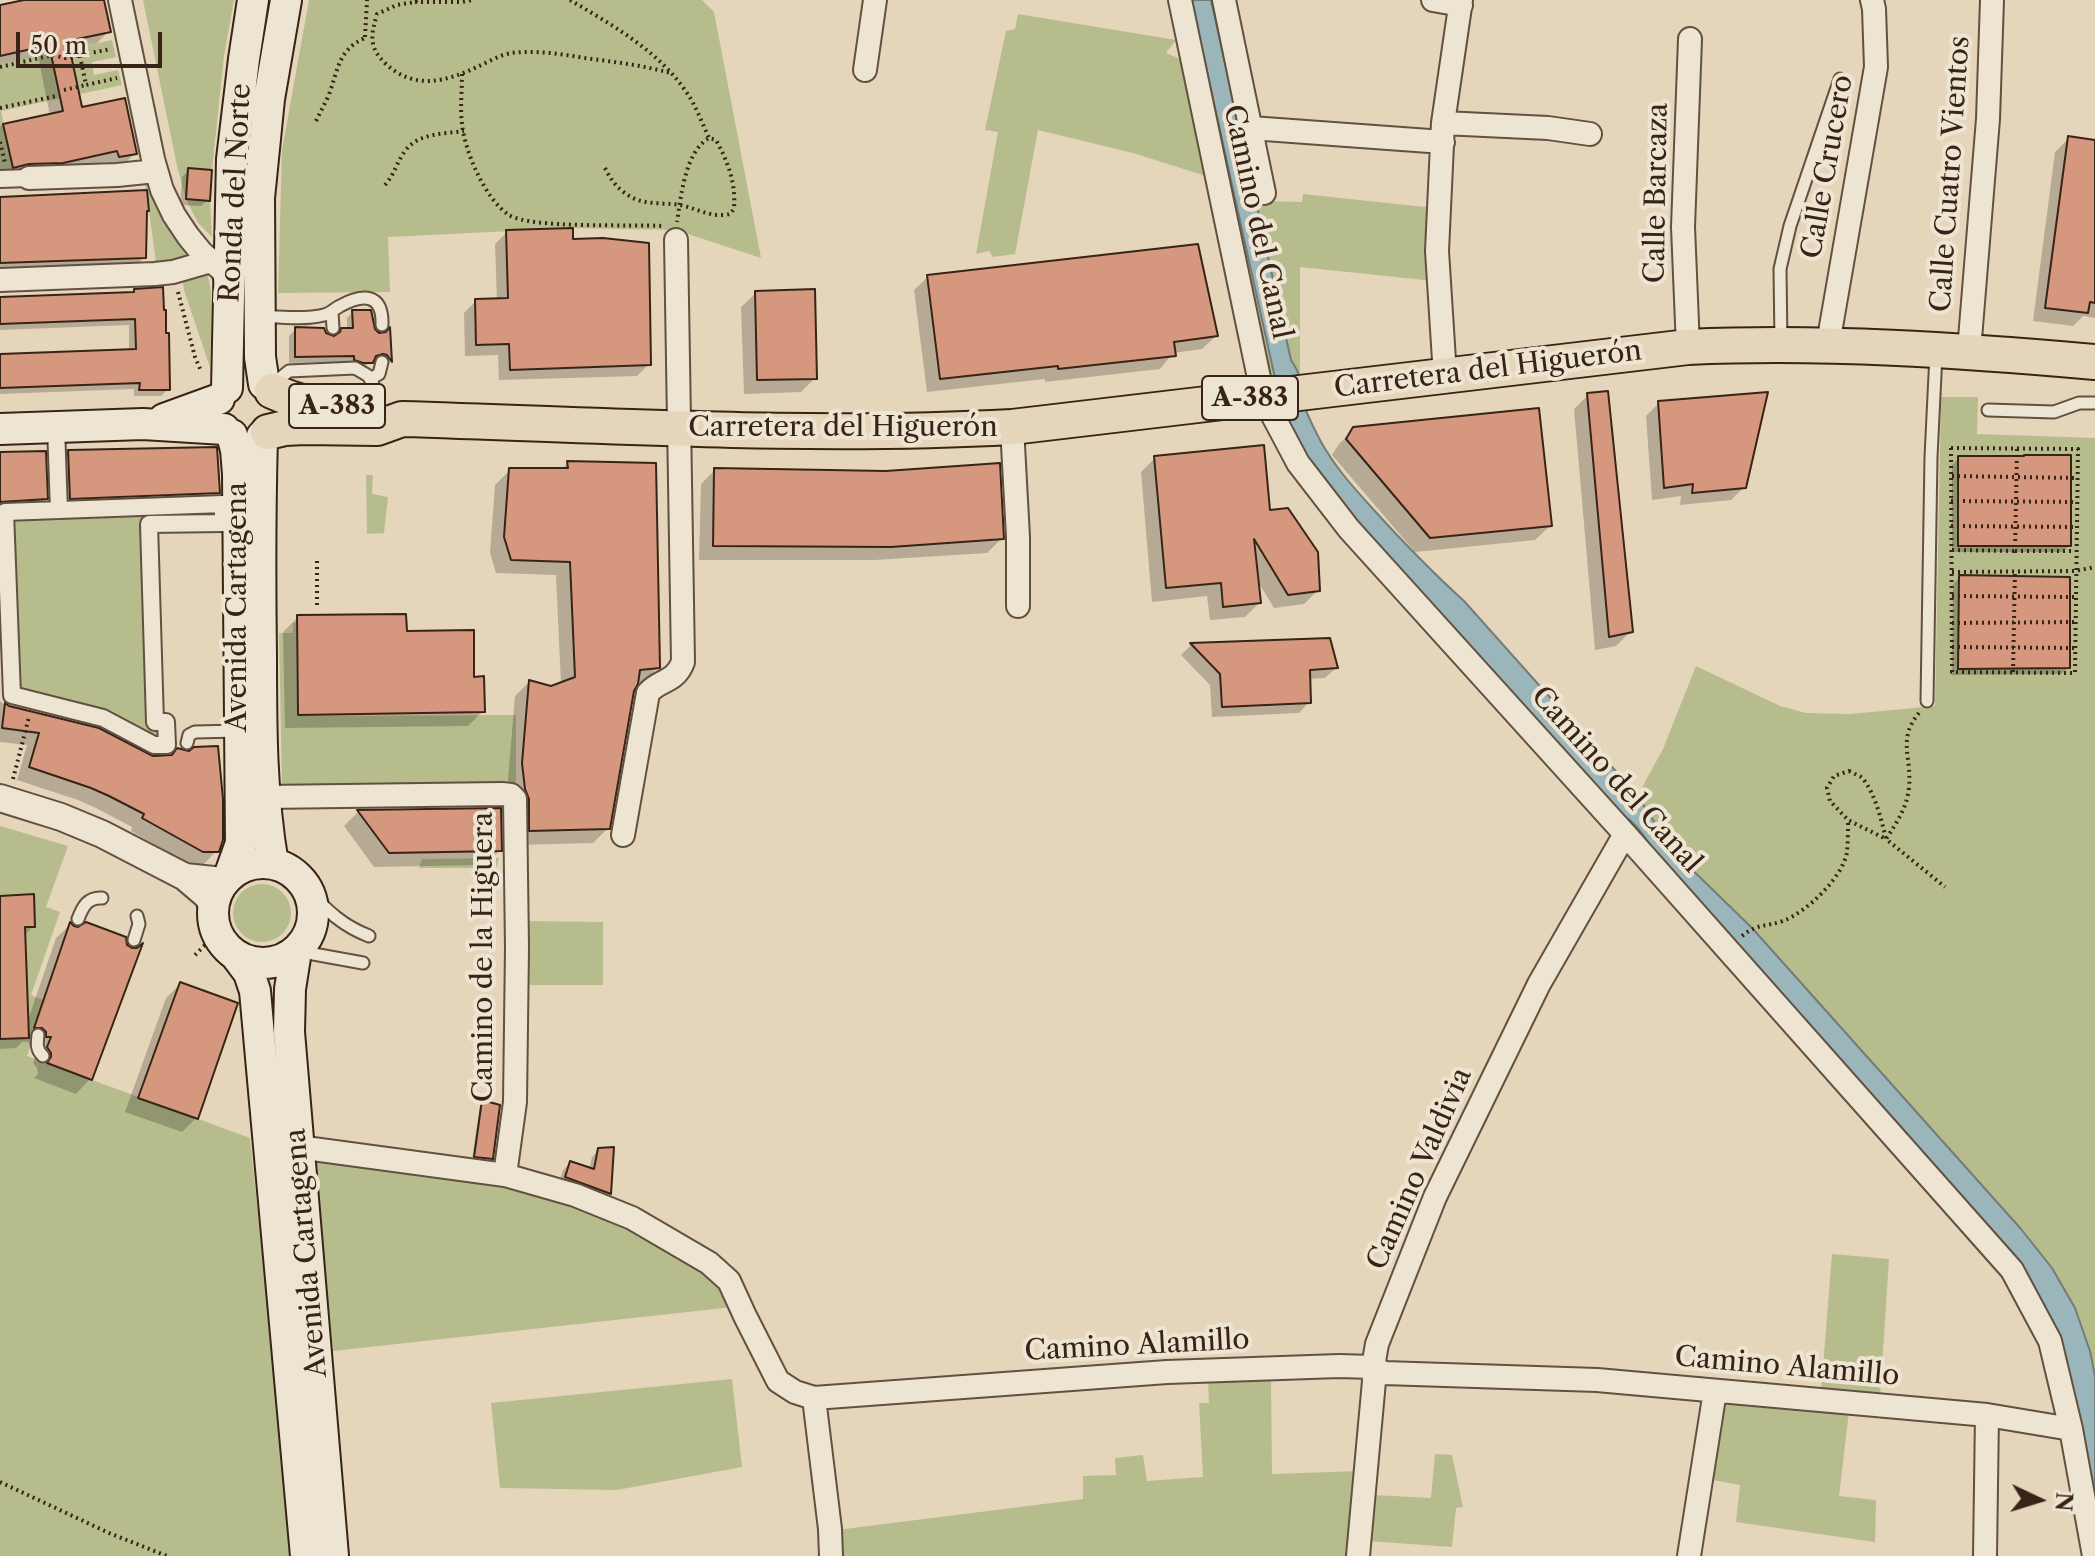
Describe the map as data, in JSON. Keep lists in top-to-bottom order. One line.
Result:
{"streets":{"main road":["Ronda del Norte","Carretera del Higuerón","A-383","Avenida Cartagena"],"street":["Calle Crucero","Calle Cuatro Vientos","Calle Barcaza","Camino del Canal","Camino de la Higuera","Camino Valdivia","Camino Alamillo"]},"crossings":[["Calle Crucero","Carretera del Higuerón"],["Calle Cuatro Vientos","Carretera del Higuerón"],["Ronda del Norte","A-383"],["Ronda del Norte","Avenida Cartagena"],["Calle Barcaza","Carretera del Higuerón"],["Camino del Canal","Carretera del Higuerón"],["Camino del Canal","Camino Valdivia"],["Camino del Canal","Camino Alamillo"],["Carretera del Higuerón","A-383"],["A-383","Avenida Cartagena"],["Avenida Cartagena","Camino de la Higuera"],["Avenida Cartagena","Camino Alamillo"],["Camino de la Higuera","Camino Alamillo"],["Camino Valdivia","Camino Alamillo"]],"scale_bar":"50 m","north":"right"}
